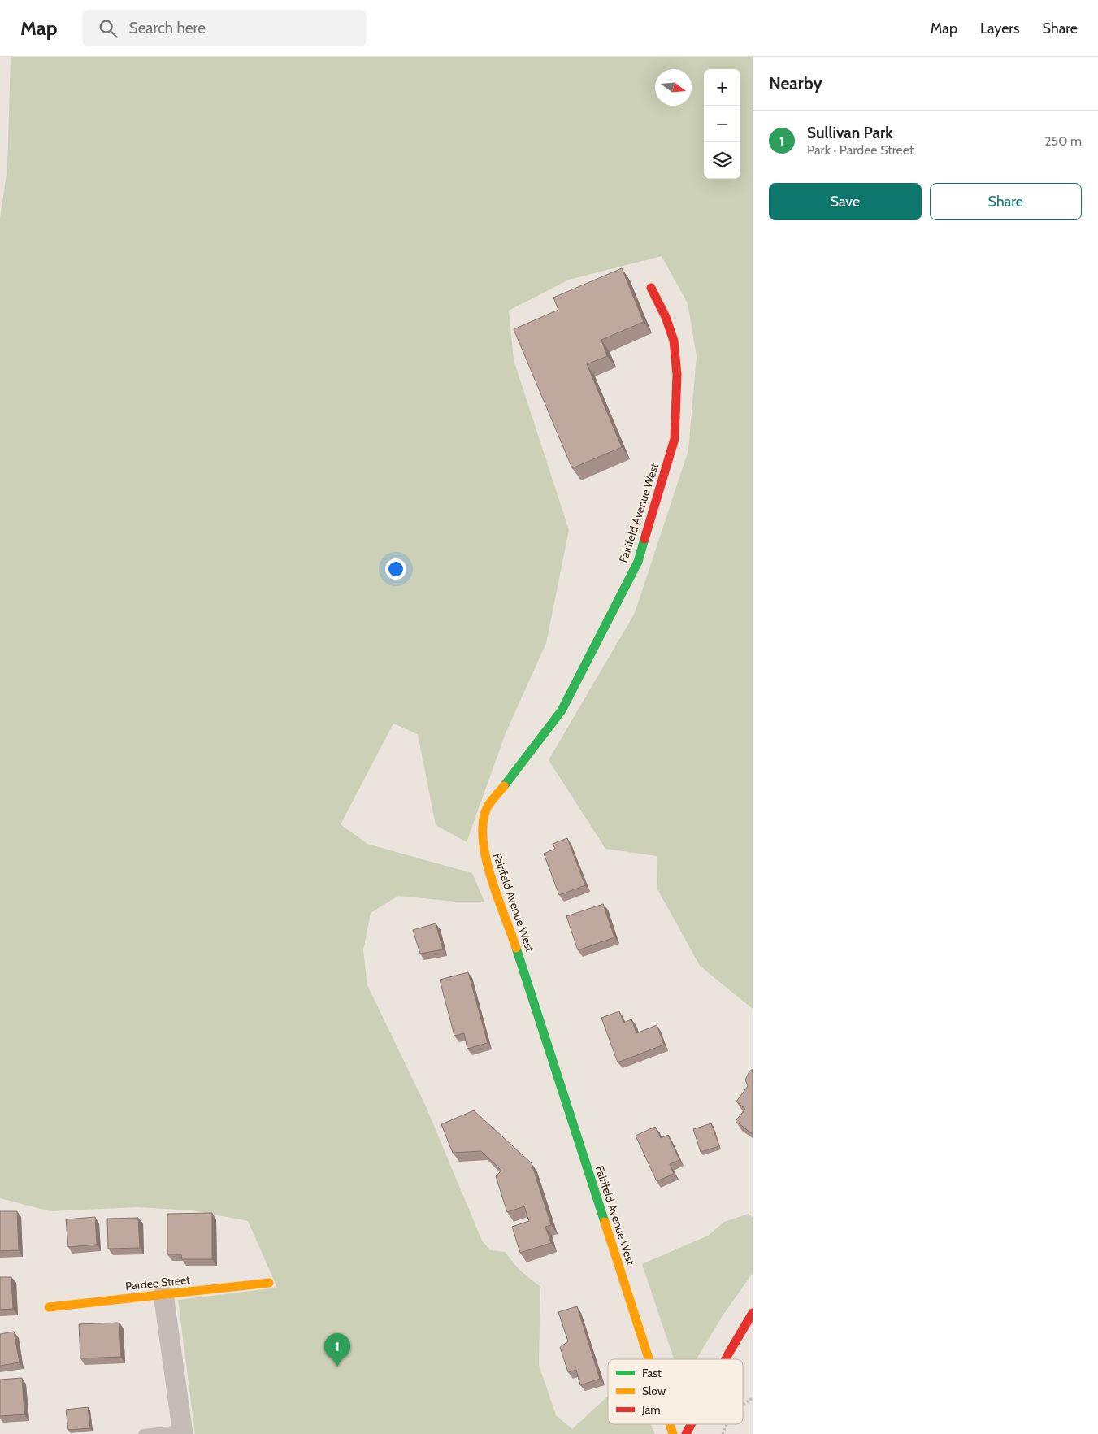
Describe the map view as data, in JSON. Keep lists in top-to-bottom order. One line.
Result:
{"streets":{"street":["Fairifeld Avenue West","Pardee Street"]},"legend":["Fast","Slow","Jam"],"north":"right","page":{"header":"Map","search":"Search here","nav":["Map","Layers","Share"],"heading":"Nearby","map_buttons":["+","−"],"list":[{"mark":"1","name":"Sullivan Park","note":"Park · Pardee Street","value":"250 m"}],"buttons":["Save","Share"],"pins":"1"}}
